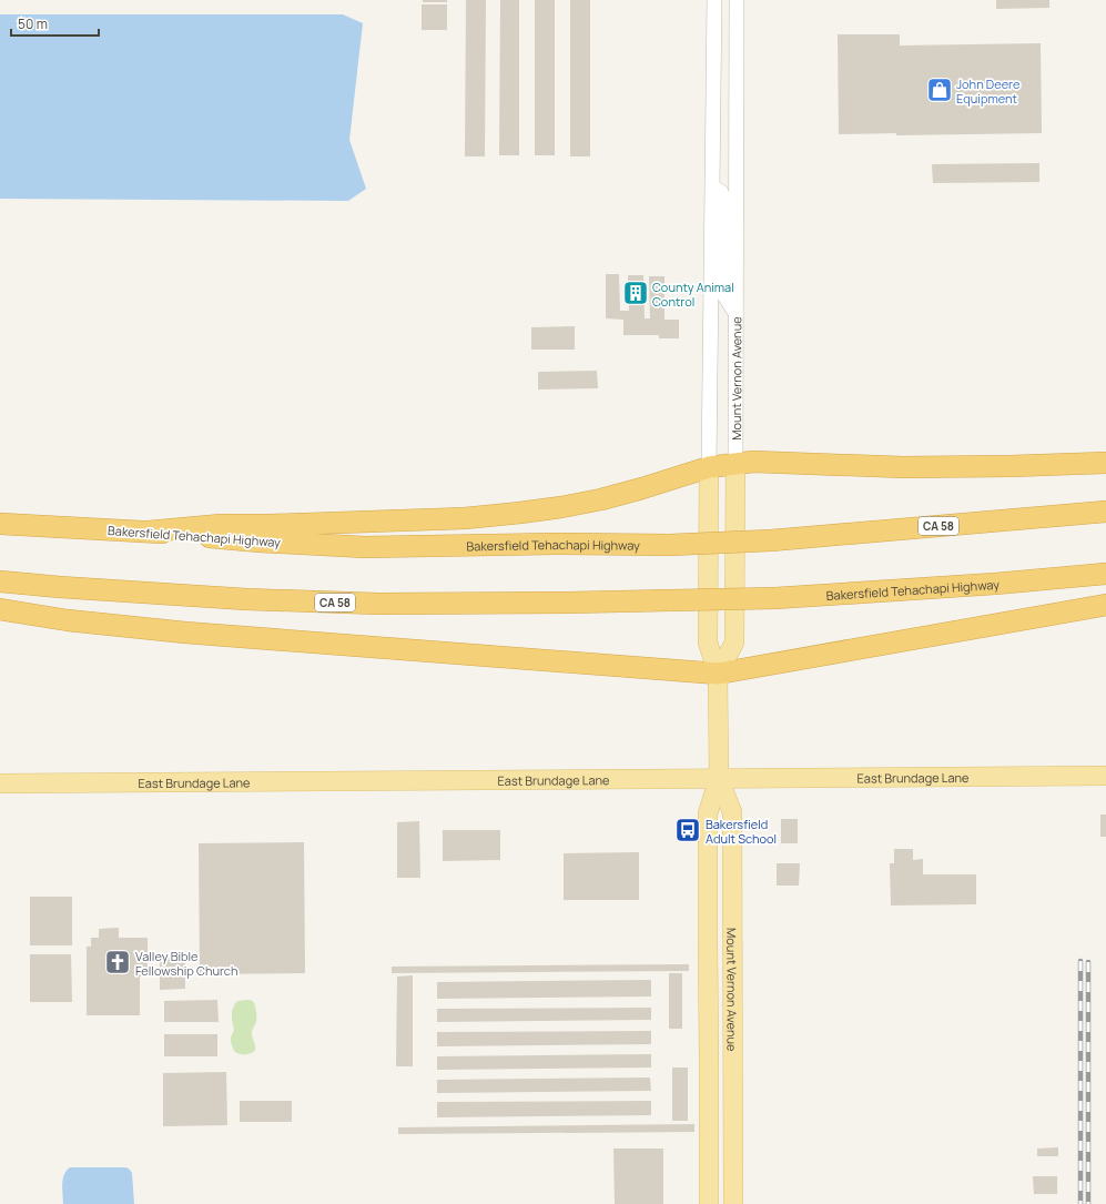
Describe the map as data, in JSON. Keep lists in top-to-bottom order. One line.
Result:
{"streets":{"highway":["CA 58","Bakersfield Tehachapi Highway"],"main road":["Mount Vernon Avenue","East Brundage Lane"]},"crossings":[["Mount Vernon Avenue","East Brundage Lane"]],"places":{"shop":["John Deere Equipment"],"building":["County Animal Control"],"bus stop":["Bakersfield Adult School"],"church":["Valley Bible Fellowship Church"]},"scale_bar":"50 m"}
